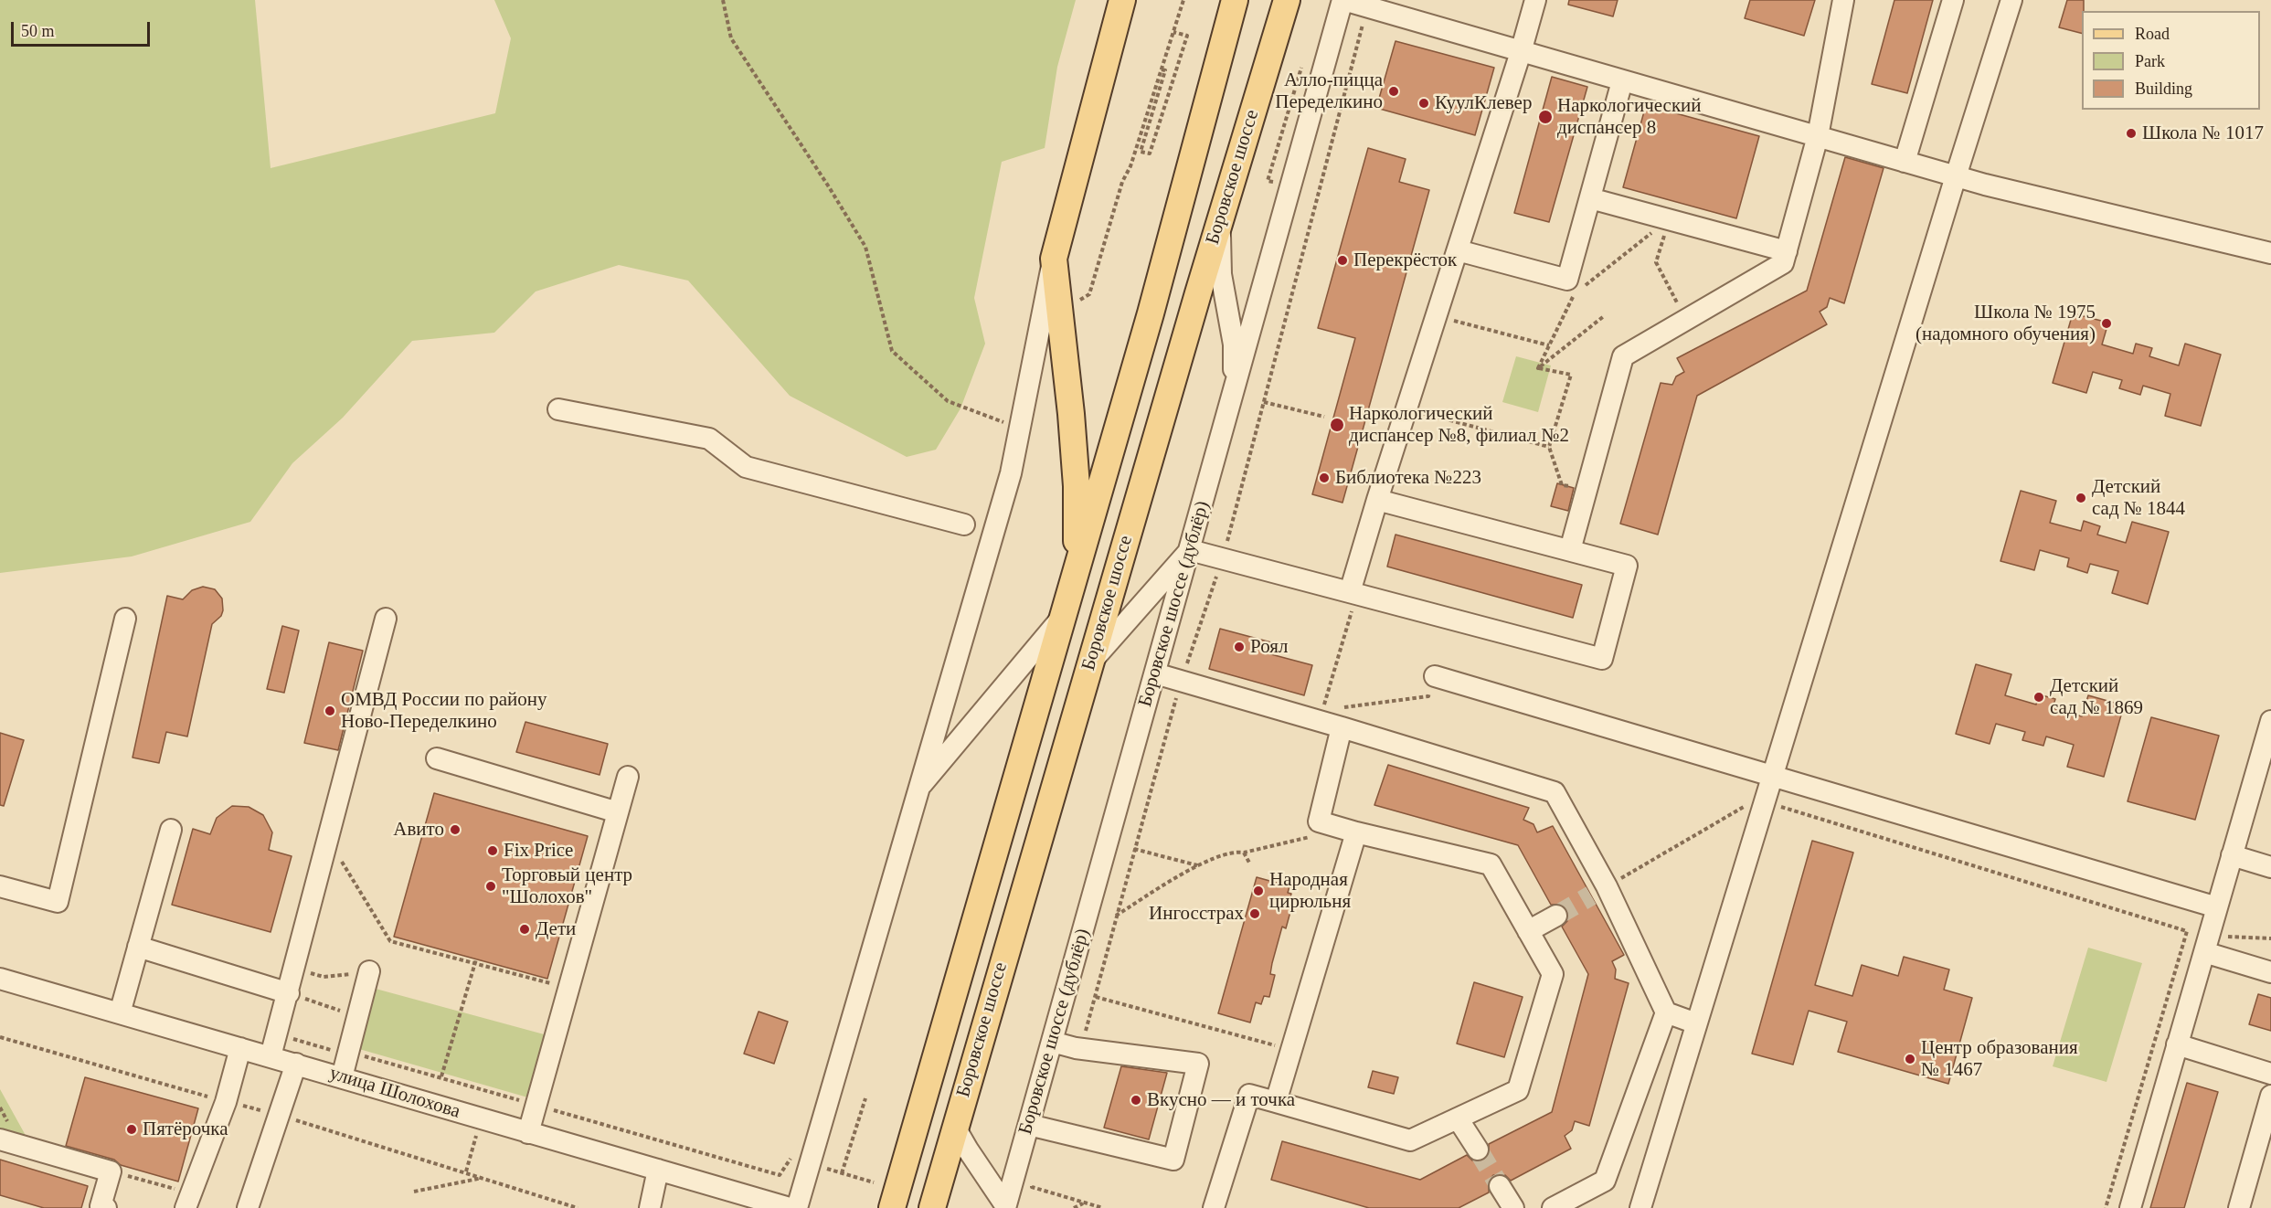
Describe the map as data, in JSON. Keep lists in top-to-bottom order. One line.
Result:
{"streets":{"main road":["Боровское шоссе"],"street":["Боровское шоссе (дублёр)","улица Шолохова"]},"places":["Алло-пицца Переделкино","КуулКлевер","Наркологический диспансер 8","Школа № 1017","Перекрёсток","Школа № 1975 (надомного обучения)","Наркологический диспансер №8, филиал №2","Библиотека №223","Детский сад № 1844","Роял","Детский сад № 1869","ОМВД России по району Ново-Переделкино","Авито","Fix Price","Торговый центр \"Шолохов\"","Народная цирюльня","Ингосстрах","Дети","Центр образования № 1467","Вкусно — и точка","Пятёрочка"],"legend":["Road","Park","Building"],"scale_bar":"50 m"}
